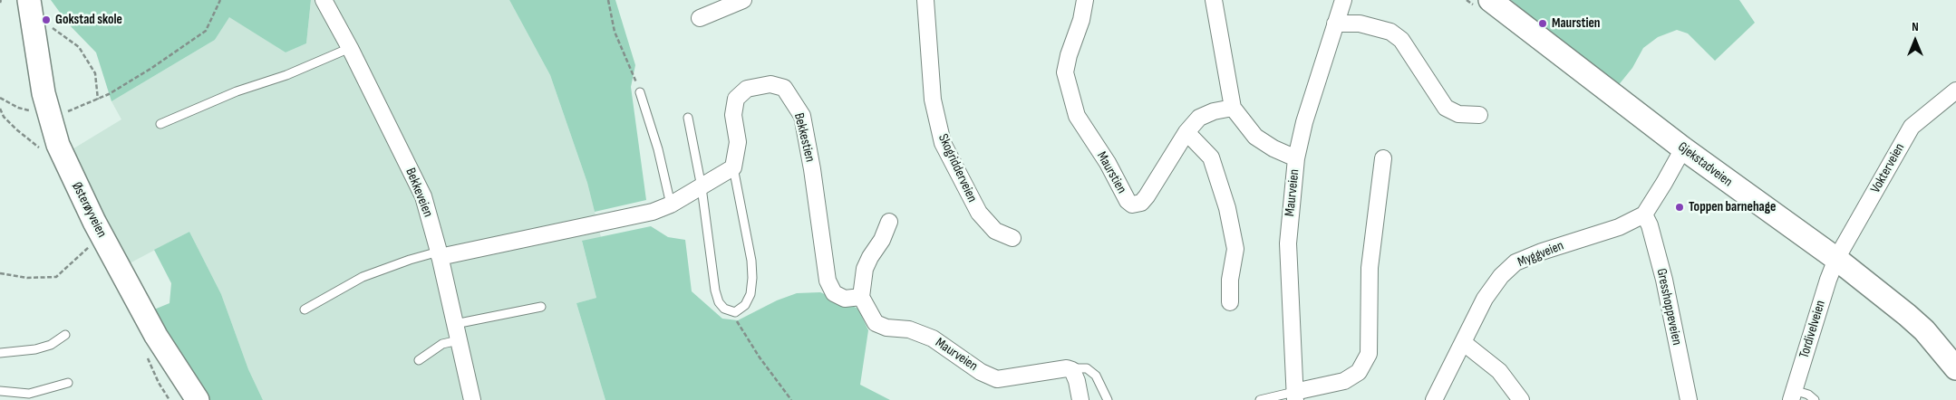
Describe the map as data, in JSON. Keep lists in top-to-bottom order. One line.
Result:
{"streets":{"street":["Bekkestien","Gjekstadveien","Skogridderveien","Vokterveien","Maurstien","Bekkeveien","Maurveien","Østerøyveien","Myggveien","Gresshoppeveien","Tordivelveien"]},"crossings":[["Bekkestien","Maurveien"],["Gjekstadveien","Vokterveien"],["Gjekstadveien","Tordivelveien"],["Vokterveien","Tordivelveien"],["Myggveien","Gresshoppeveien"]],"places":["Gokstad skole","Maurstien","Toppen barnehage"],"north":"top"}
